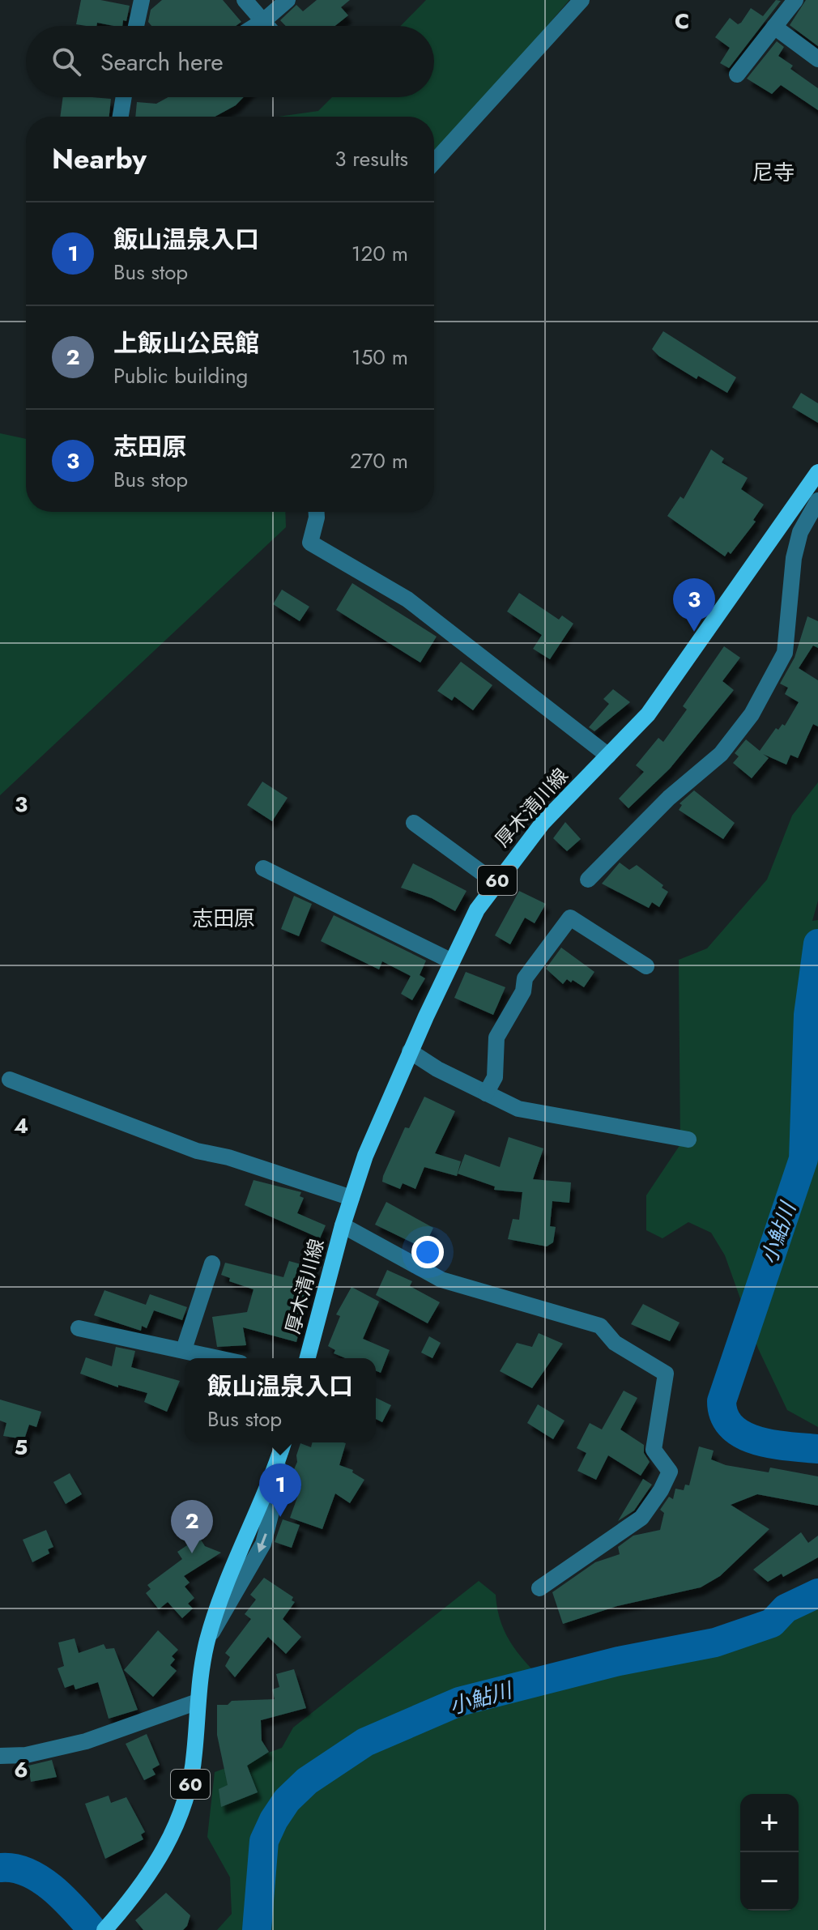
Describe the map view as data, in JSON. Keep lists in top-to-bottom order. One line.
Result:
{"streets":{"main road":["厚木清川線","60"]},"districts":["尼寺","志田原"],"water":["小鮎川"],"page":{"search":"Search here","heading":["Nearby","3 results"],"list":[{"mark":"1","name":"飯山温泉入口","note":"Bus stop","value":"120 m"},{"mark":"2","name":"上飯山公民館","note":"Public building","value":"150 m"},{"mark":"3","name":"志田原","note":"Bus stop","value":"270 m"}],"pins":["3","1","2"],"popup":["飯山温泉入口","Bus stop"],"map_buttons":["+","−"]},"grid":{"columns":["C"],"rows":["3","4","5","6"]}}
